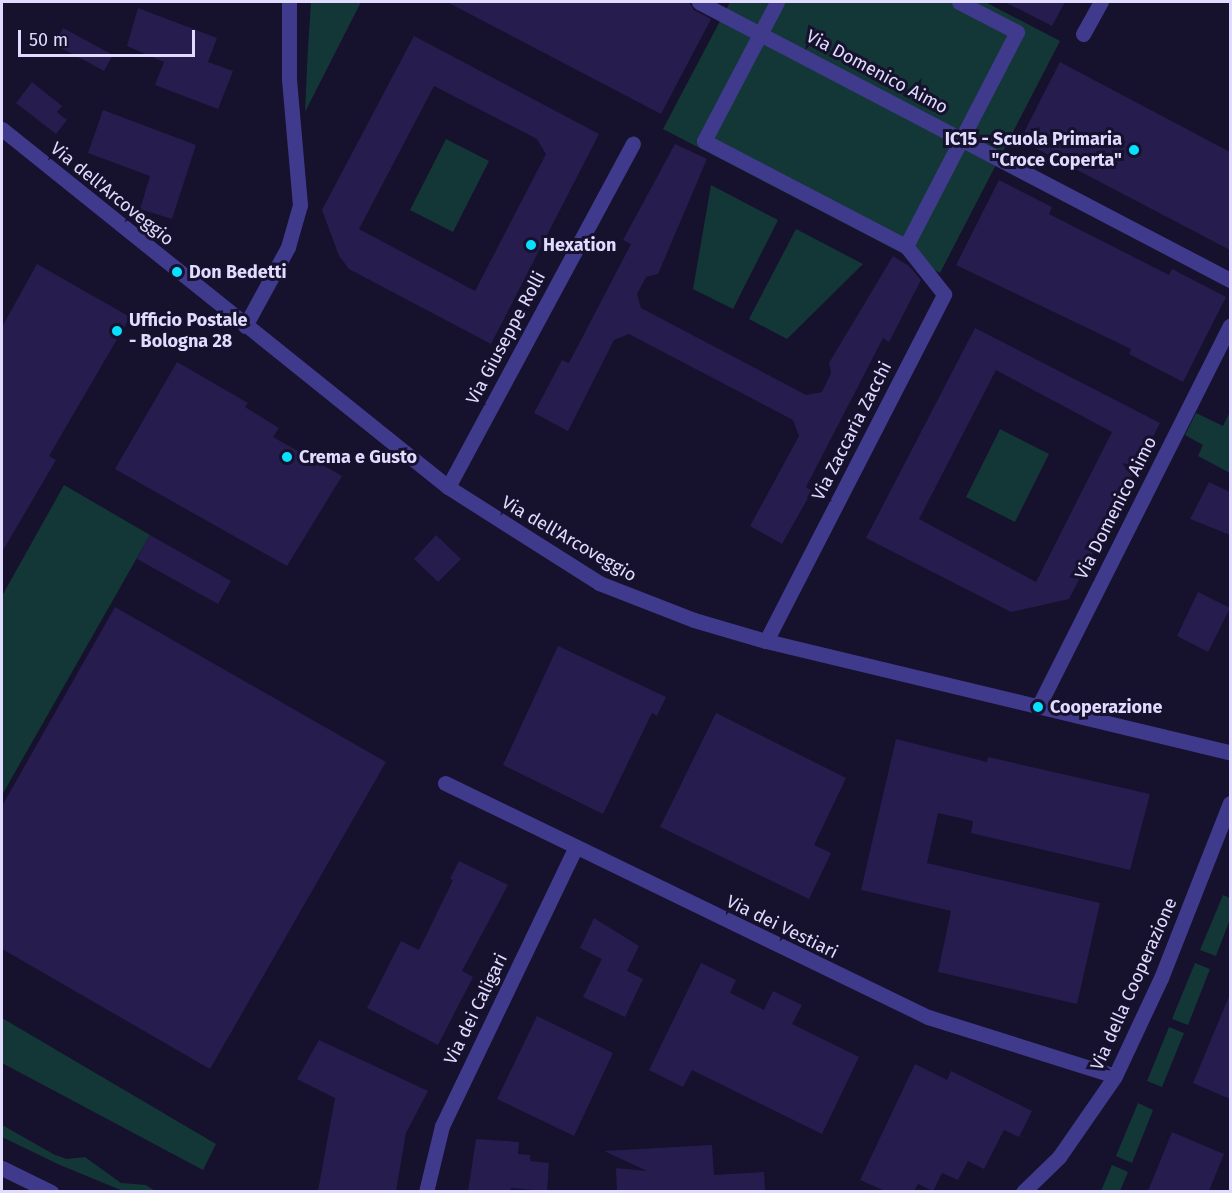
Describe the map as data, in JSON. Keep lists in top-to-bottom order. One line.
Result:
{"streets":{"street":["Via Domenico Aimo","Via dell'Arcoveggio","Via Giuseppe Rolli","Via Zaccaria Zacchi","Via dei Vestiari","Via della Cooperazione","Via dei Caligari"]},"crossings":[["Via Domenico Aimo","Via dell'Arcoveggio"],["Via dell'Arcoveggio","Via Giuseppe Rolli"],["Via dell'Arcoveggio","Via Zaccaria Zacchi"],["Via dei Vestiari","Via della Cooperazione"],["Via dei Vestiari","Via dei Caligari"]],"places":["IC15 - Scuola Primaria \"Croce Coperta\"","Hexation","Don Bedetti","Ufficio Postale - Bologna 28","Crema e Gusto","Cooperazione"],"scale_bar":"50 m"}
